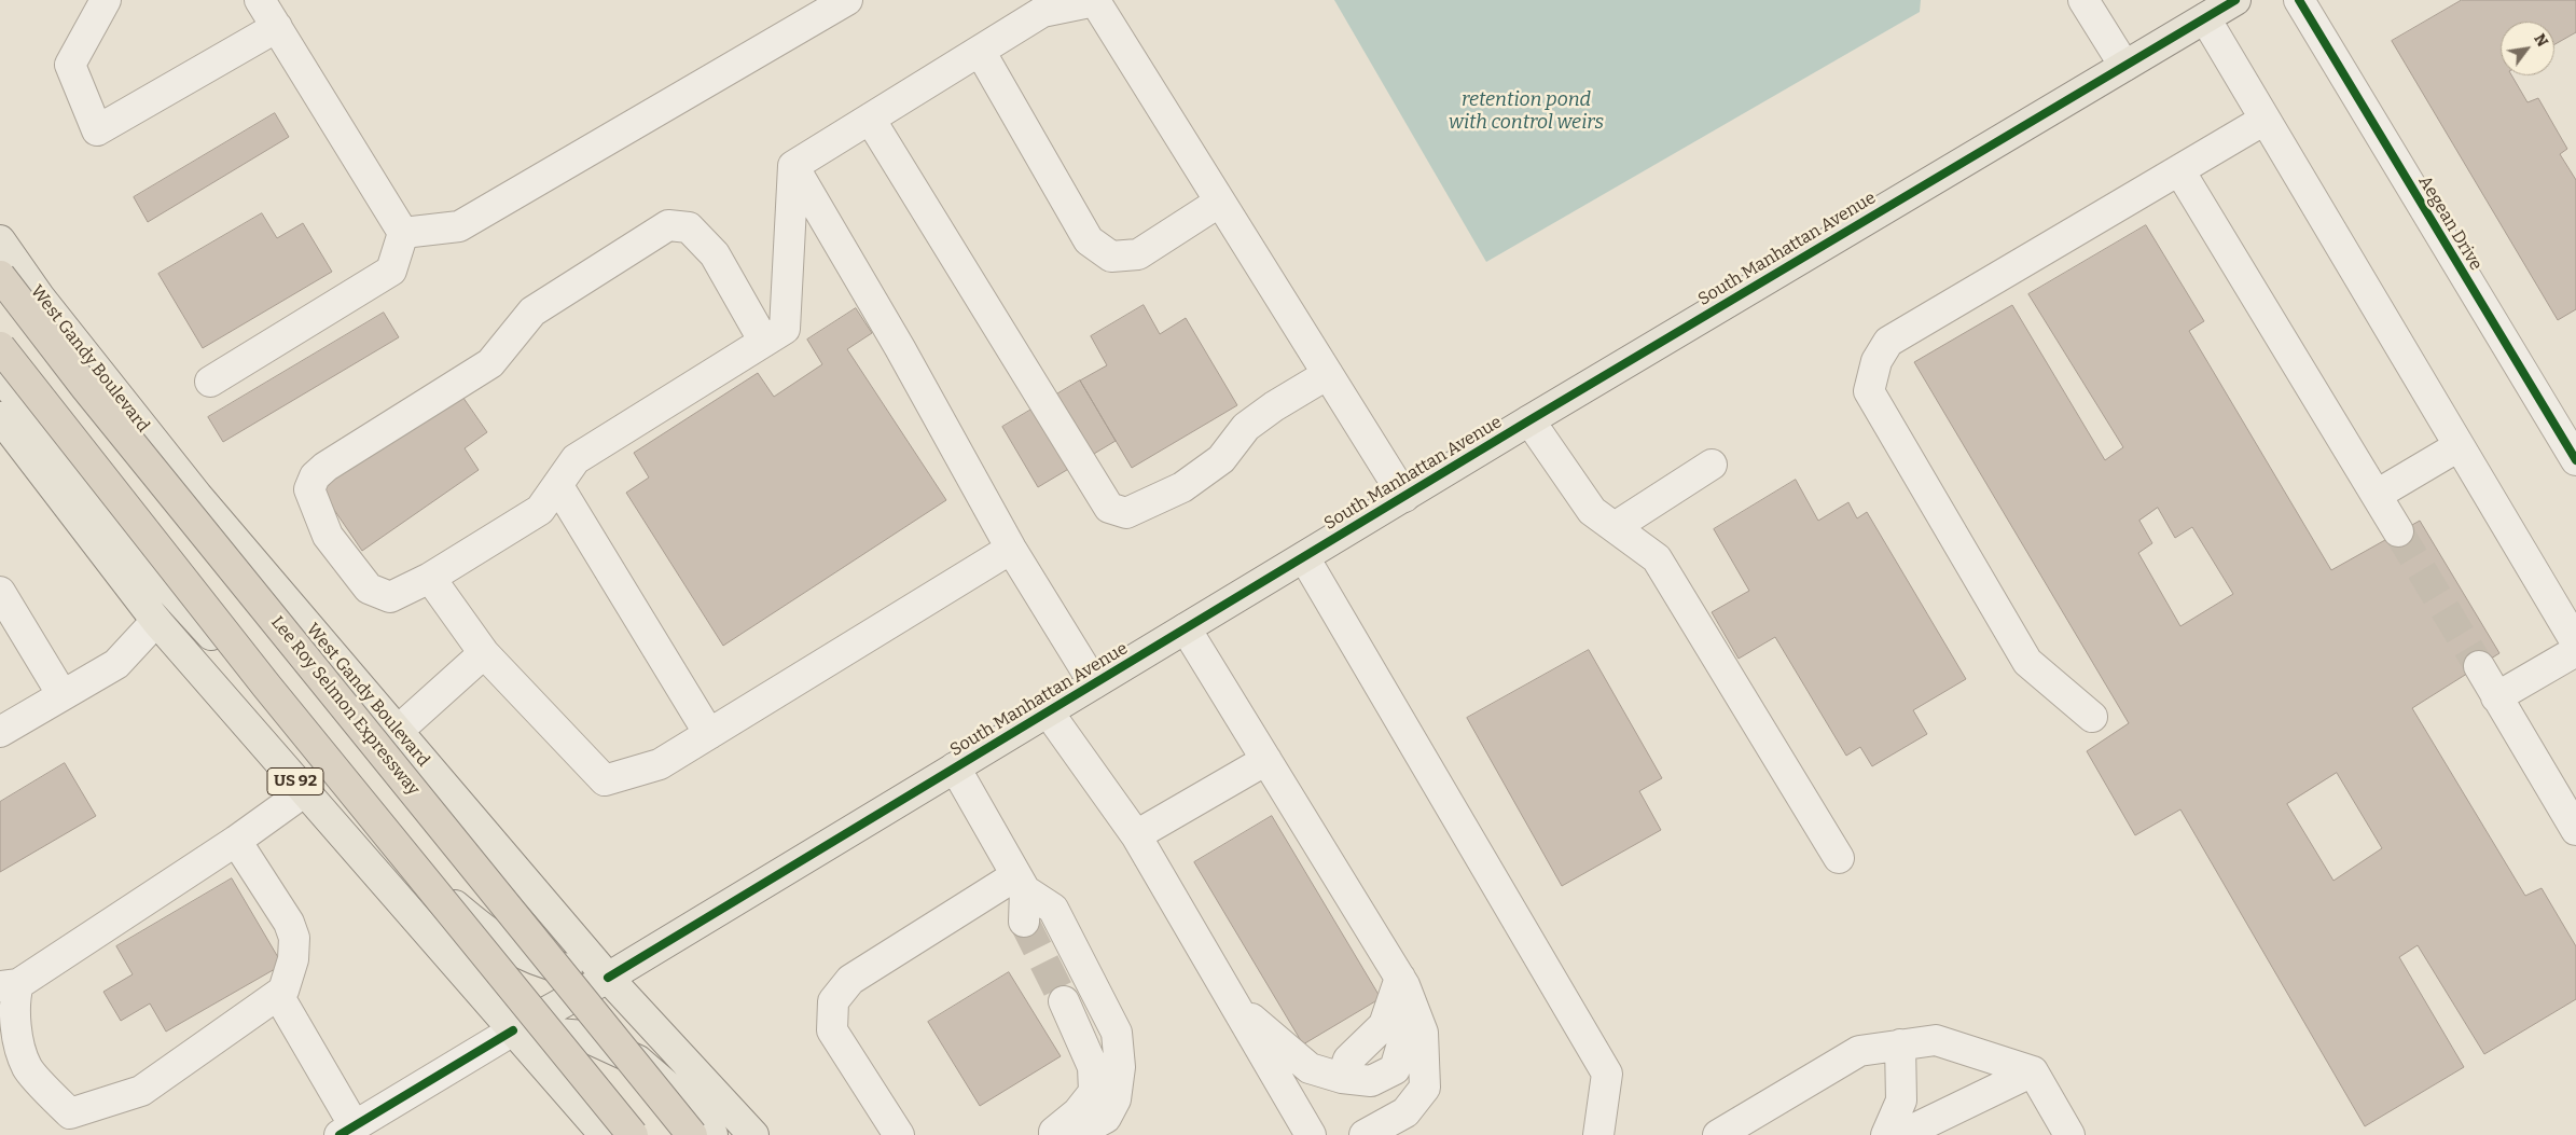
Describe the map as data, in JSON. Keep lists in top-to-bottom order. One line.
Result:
{"streets":{"highway":["Lee Roy Selmon Expressway"],"main road":["South Manhattan Avenue","West Gandy Boulevard","US 92"],"street":["Aegean Drive"]},"crossings":[["South Manhattan Avenue","West Gandy Boulevard"],["South Manhattan Avenue","US 92"]],"water":["retention pond with control weirs"],"north":"top right"}
